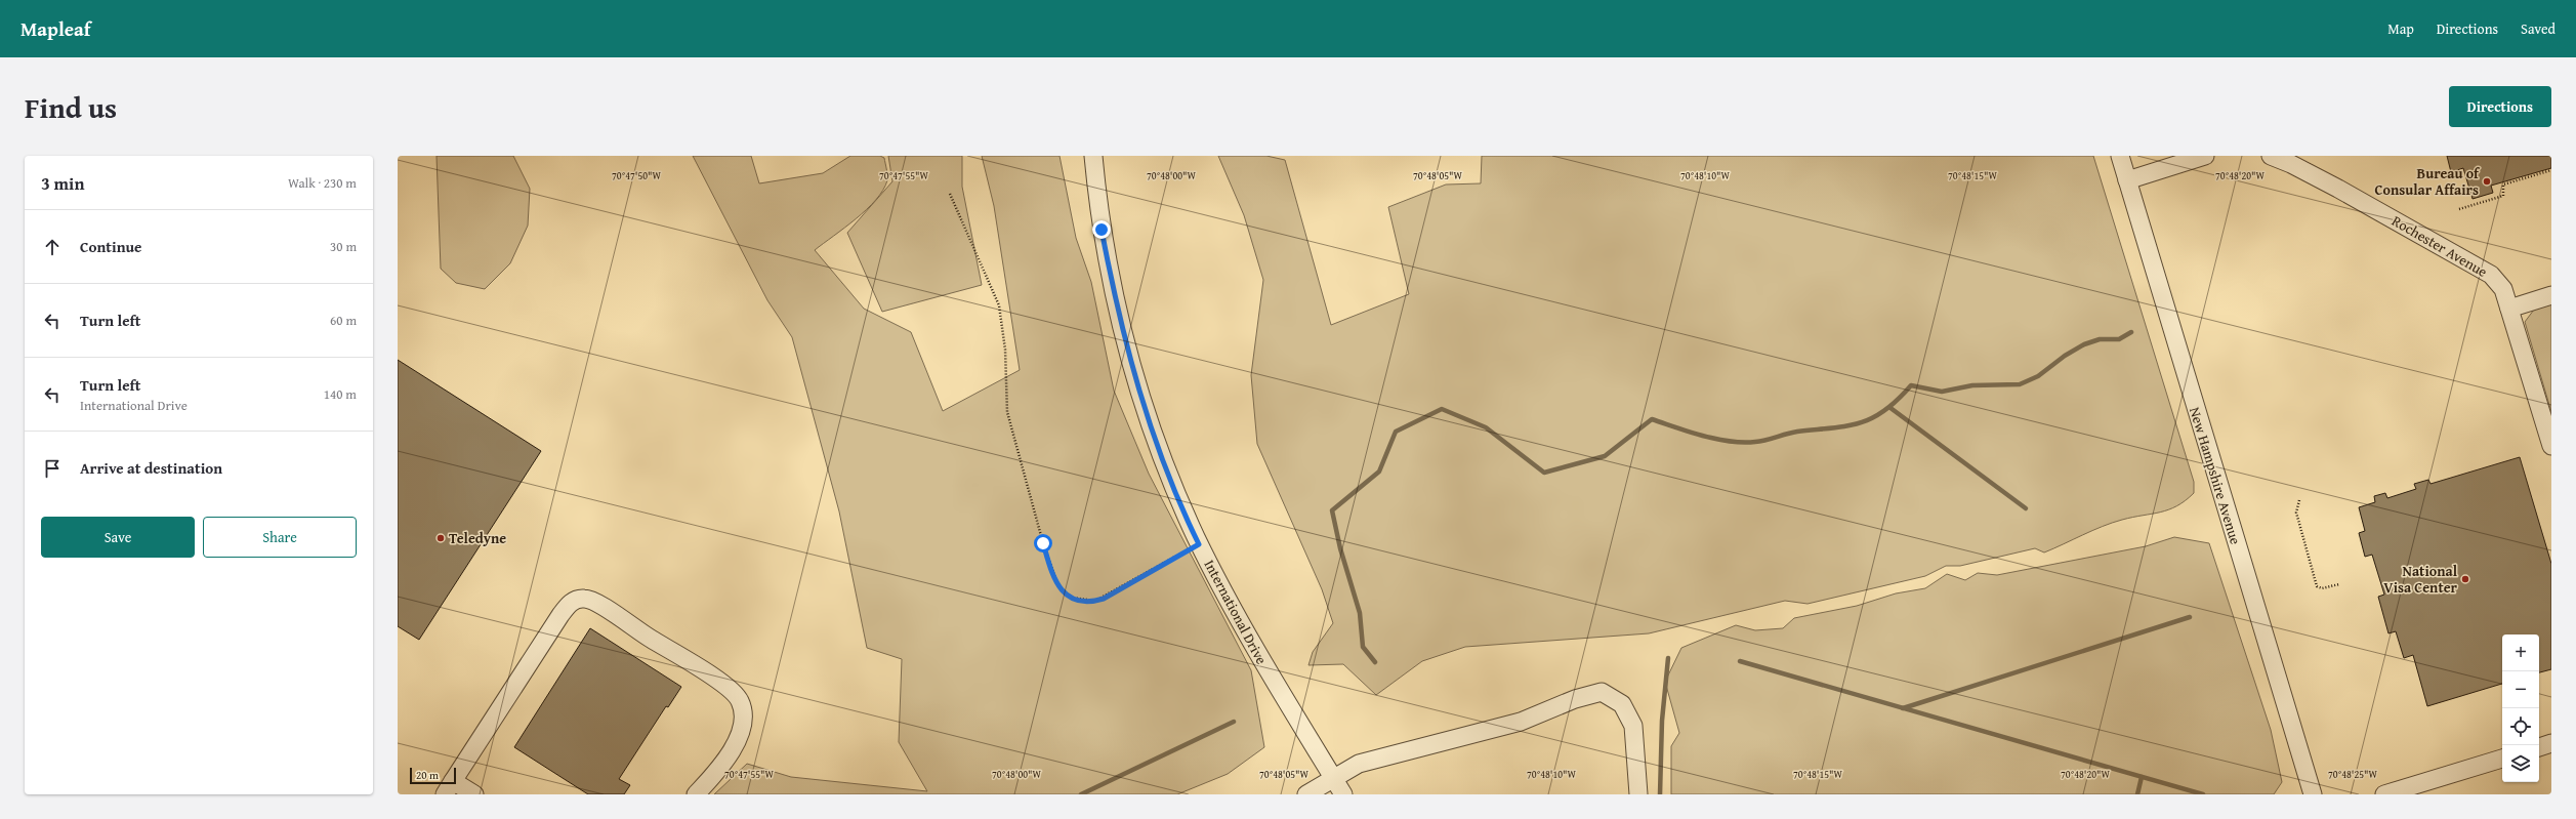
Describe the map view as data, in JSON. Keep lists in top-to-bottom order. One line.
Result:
{"streets":{"street":["Rochester Avenue","New Hampshire Avenue","International Drive"]},"places":["Bureau of Consular Affairs","Teledyne","National Visa Center"],"scale_bar":"20 m","page":{"header":"Mapleaf","nav":["Map","Directions","Saved"],"title":"Find us","buttons":["Directions",["Save","Share"]],"heading":["3 min","Walk · 230 m"],"list":[["Continue","30 m"],["Turn left","60 m"],["Turn left","International Drive","140 m"],"Arrive at destination"],"map_buttons":["+","−"],"scale":"20 m"},"coordinates":["70°48'05\"W","70°47'50\"W","70°47'55\"W","70°48'00\"W","70°48'10\"W","70°48'15\"W","70°48'20\"W","70°48'25\"W"]}
